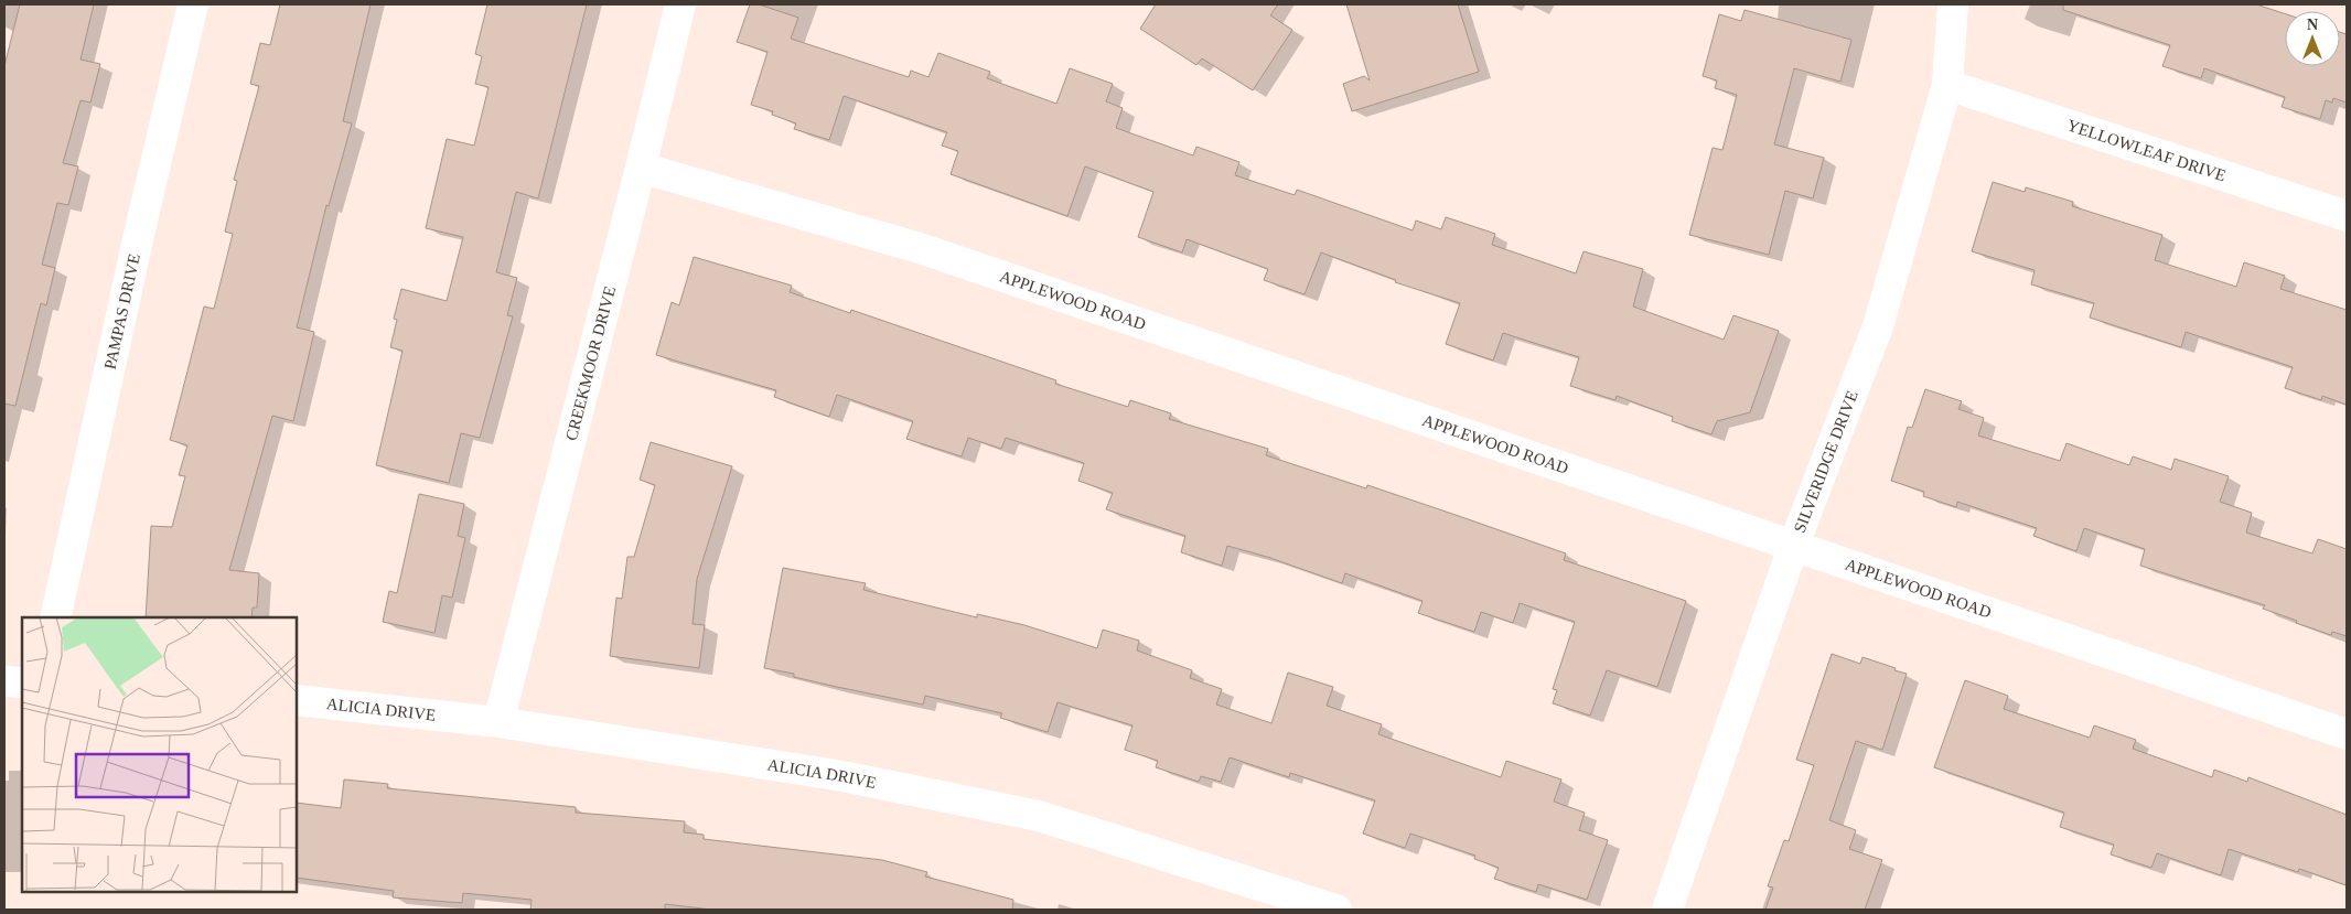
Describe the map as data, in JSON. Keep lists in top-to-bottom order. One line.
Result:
{"streets":{"street":["YELLOWLEAF DRIVE","APPLEWOOD ROAD","PAMPAS DRIVE","CREEKMOOR DRIVE","SILVERIDGE DRIVE","ALICIA DRIVE"]},"crossings":[["YELLOWLEAF DRIVE","SILVERIDGE DRIVE"],["APPLEWOOD ROAD","CREEKMOOR DRIVE"],["APPLEWOOD ROAD","SILVERIDGE DRIVE"],["CREEKMOOR DRIVE","ALICIA DRIVE"]],"north":"top"}
